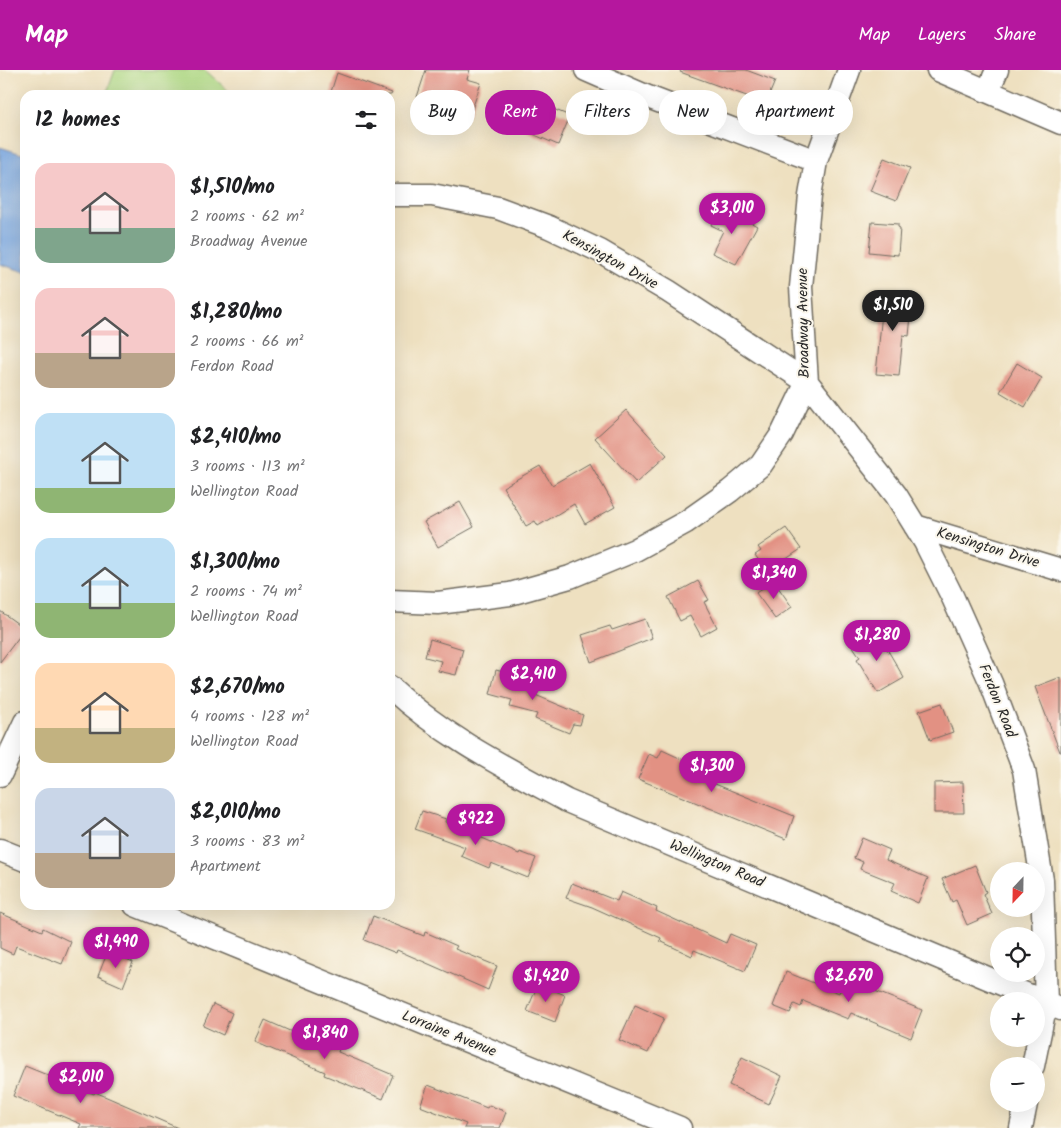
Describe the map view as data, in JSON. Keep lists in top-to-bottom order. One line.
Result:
{"streets":{"street":["Kensington Drive","Broadway Avenue","Ferdon Road","Wellington Road","Lorraine Avenue"]},"crossings":[["Kensington Drive","Broadway Avenue"],["Kensington Drive","Ferdon Road"],["Broadway Avenue","Ferdon Road"],["Ferdon Road","Wellington Road"]],"north":"bottom","page":{"header":"Map","nav":["Map","Layers","Share"],"chip":["Buy","Rent","Filters","New","Apartment"],"heading":"12 homes","list":[{"name":"$1,510/mo","note":"2 rooms · 62 m² · Broadway Avenue"},{"name":"$1,280/mo","note":"2 rooms · 66 m² · Ferdon Road"},{"name":"$2,410/mo","note":"3 rooms · 113 m² · Wellington Road"},{"name":"$1,300/mo","note":"2 rooms · 74 m² · Wellington Road"},{"name":"$2,670/mo","note":"4 rooms · 128 m² · Wellington Road"},{"name":"$2,010/mo","note":"3 rooms · 83 m² · Apartment"}],"price":["$3,010","$1,510","$1,340","$1,280","$2,410","$1,300","$922","$1,490","$1,420","$2,670","$1,840","$2,010"],"map_buttons":["+","−"]}}
